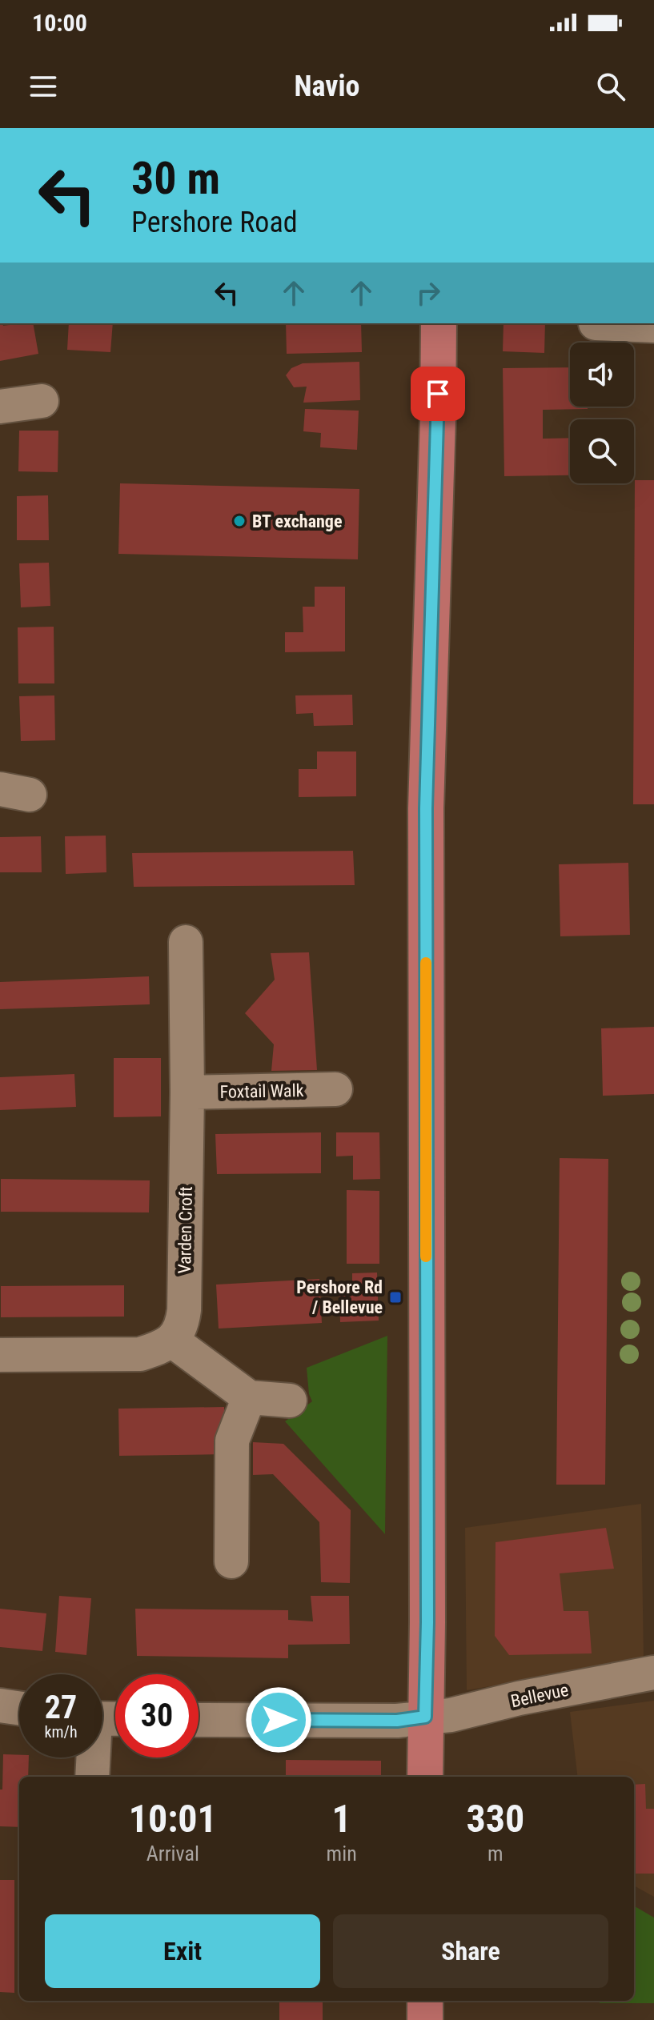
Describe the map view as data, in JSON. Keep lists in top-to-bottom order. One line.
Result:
{"streets":{"street":["Foxtail Walk","Varden Croft","Bellevue"]},"crossings":[["Foxtail Walk","Varden Croft"]],"places":{"other":["BT exchange"],"transit":["Pershore Rd / Bellevue"]},"page":{"status":"10:00","header":"Navio","turn":["30 m","Pershore Road"],"speed":"27 km/h","limit":"30","eta":["10:01","Arrival","1","min","330","m"],"buttons":["Exit","Share"]}}
